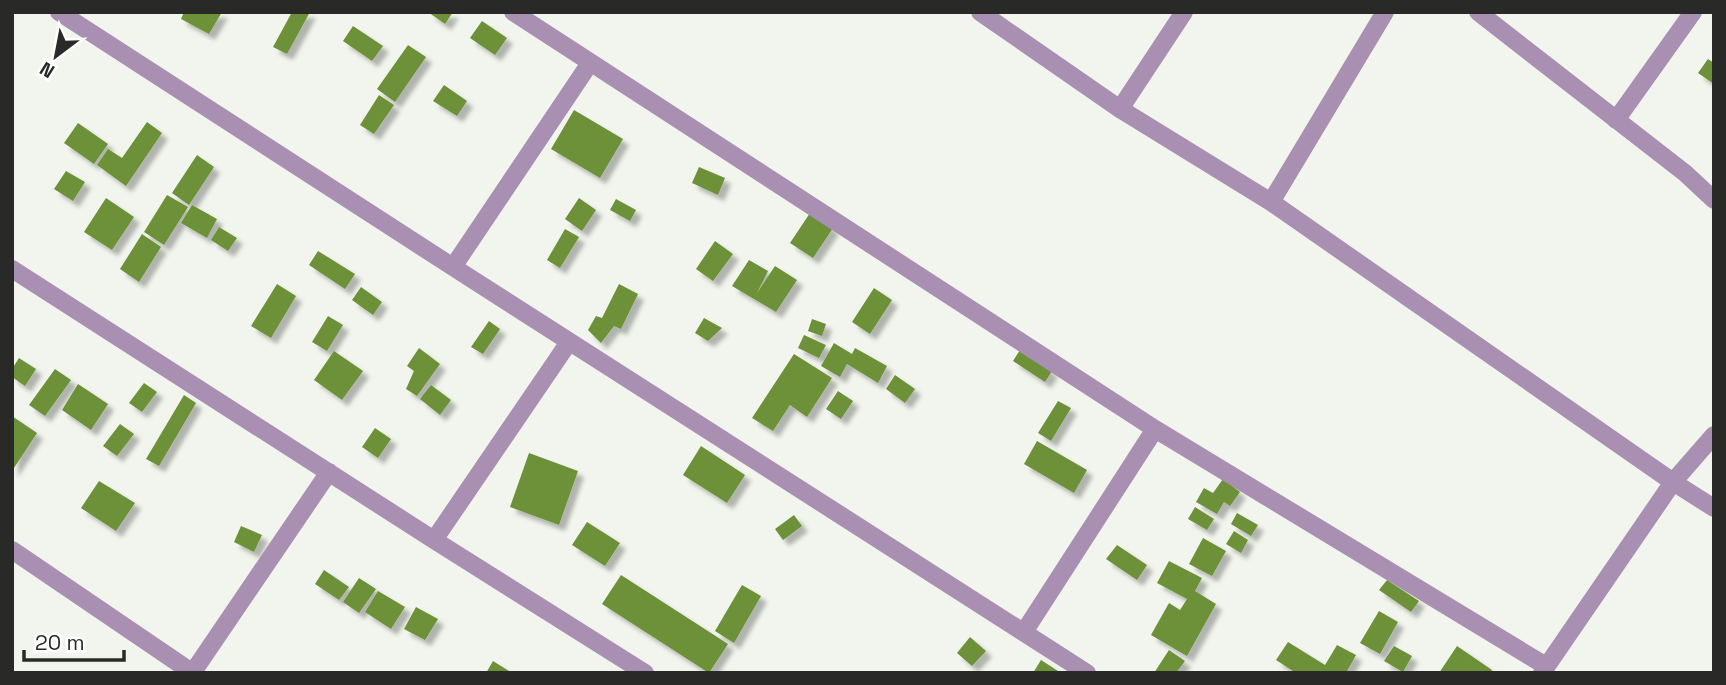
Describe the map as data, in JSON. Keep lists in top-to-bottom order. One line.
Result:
{"scale_bar":"20 m","north":"bottom left"}
